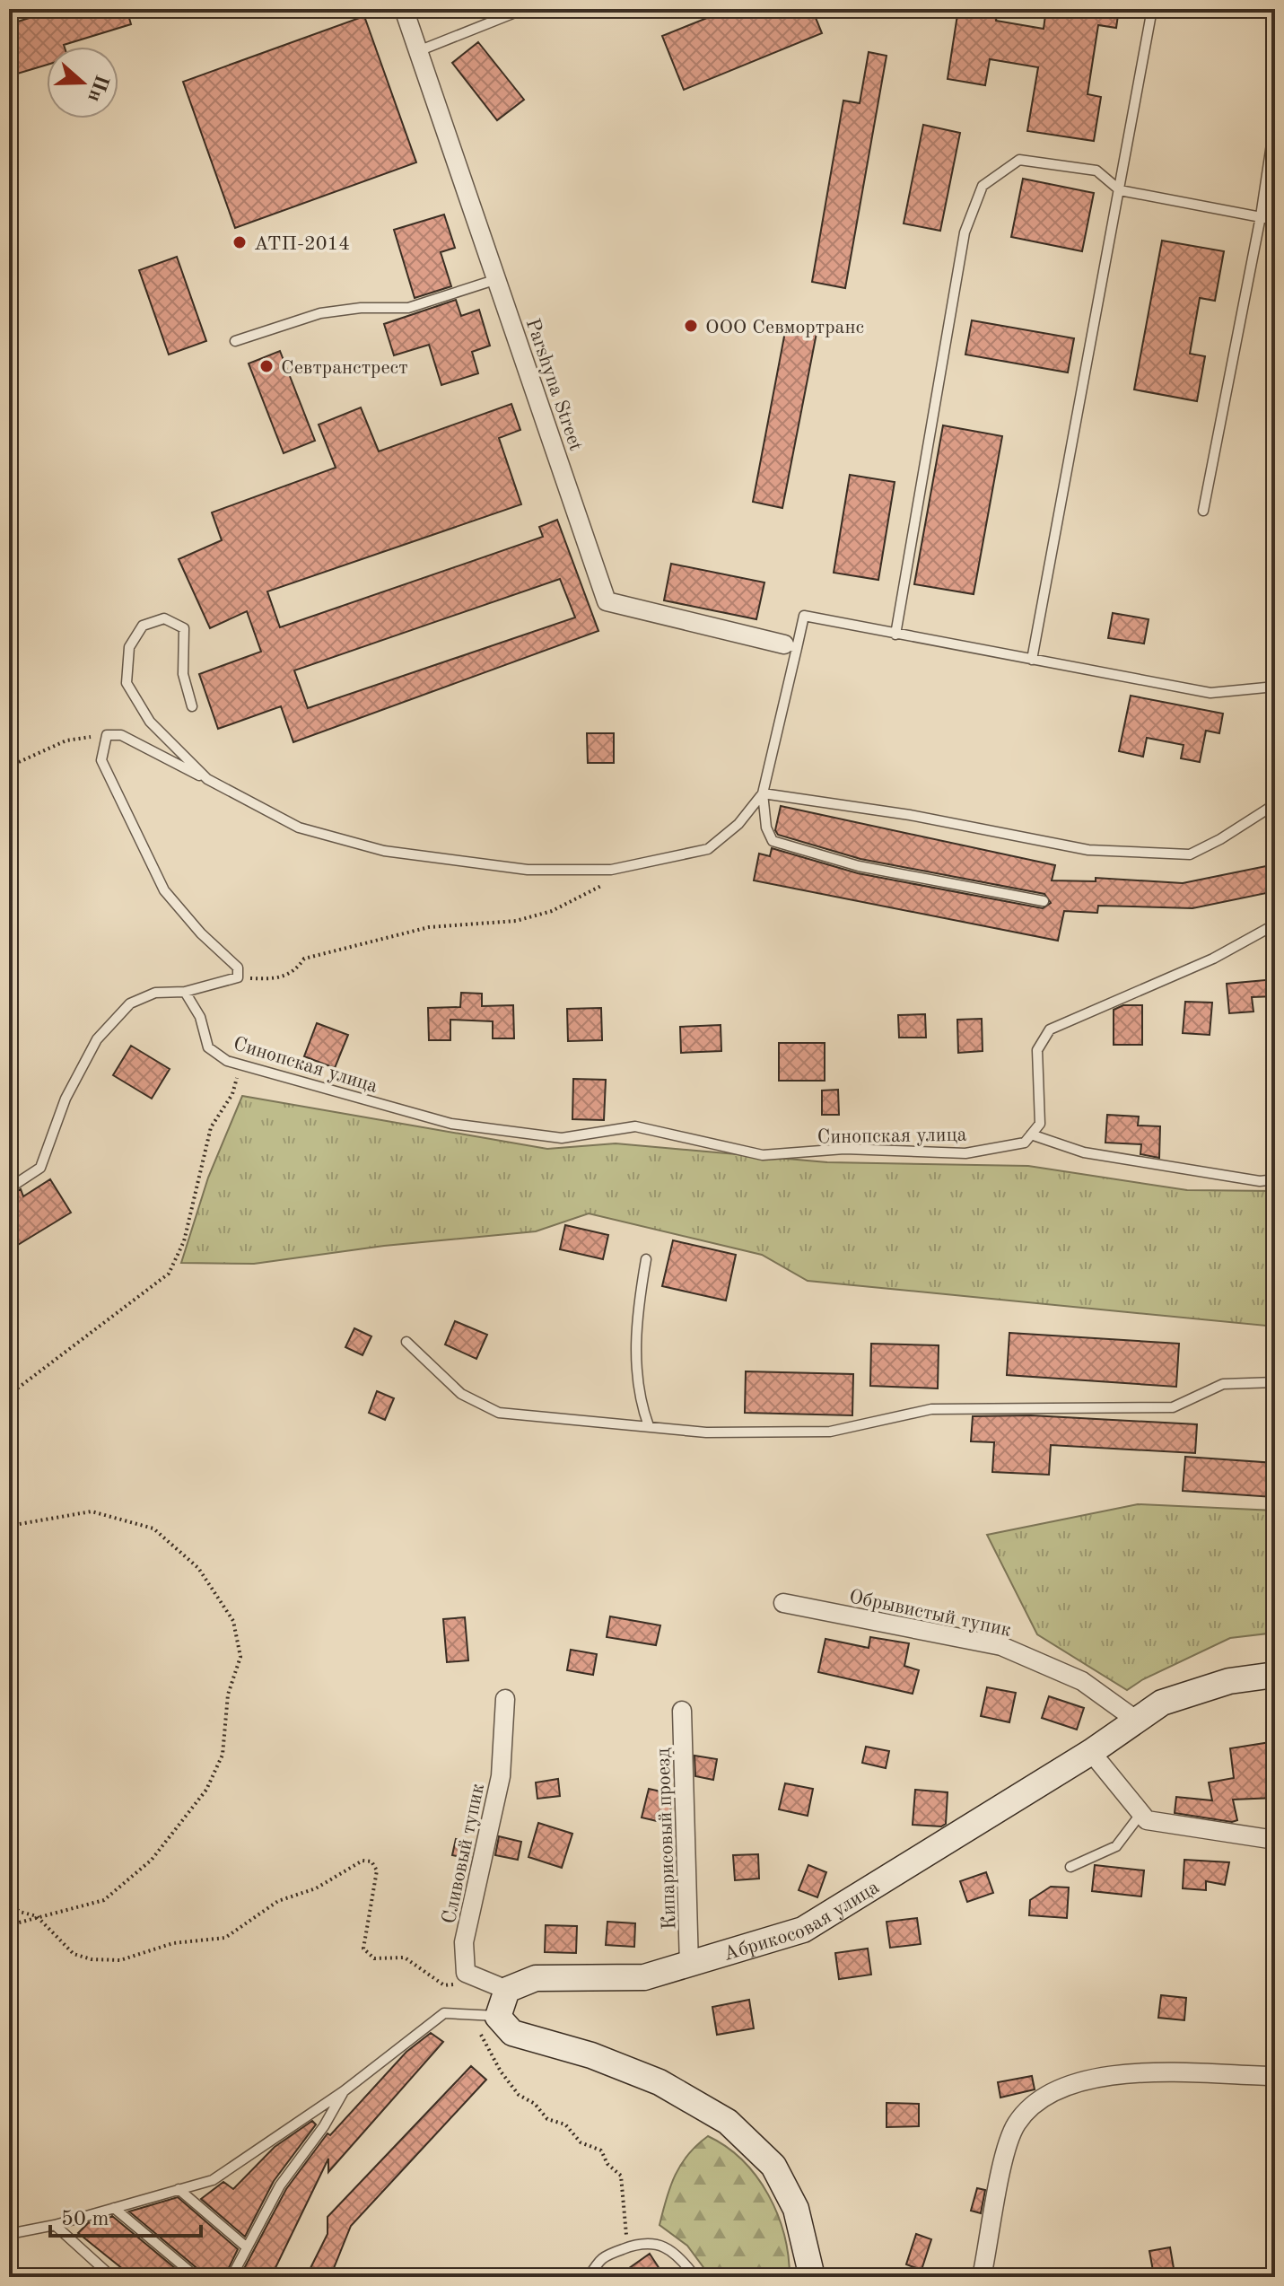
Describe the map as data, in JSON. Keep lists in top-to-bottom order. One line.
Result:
{"streets":{"main road":["Абрикосовая улица"],"street":["Parshyna Street","Обрывистый тупик","Кипарисовый проезд","Сливовый тупик"],"lane":["Синопская улица"]},"crossings":[["Обрывистый тупик","Абрикосовая улица"],["Кипарисовый проезд","Абрикосовая улица"]],"places":["АТП-2014","ООО Севмортранс","Севтранстрест"],"scale_bar":"50 m","north":"right"}
